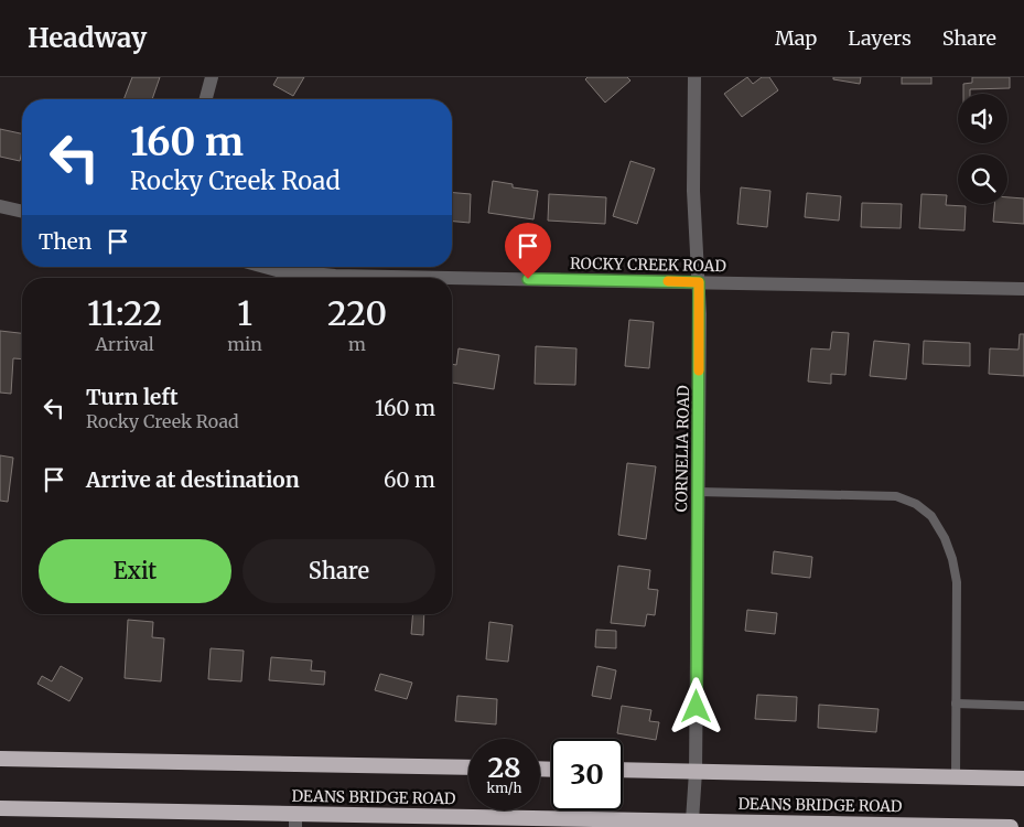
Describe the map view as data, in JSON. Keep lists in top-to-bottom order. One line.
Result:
{"streets":{"highway":["DEANS BRIDGE ROAD"],"street":["ROCKY CREEK ROAD","CORNELIA ROAD"]},"crossings":[["ROCKY CREEK ROAD","CORNELIA ROAD"],["CORNELIA ROAD","DEANS BRIDGE ROAD"]],"page":{"header":"Headway","nav":["Map","Layers","Share"],"turn":["160 m","Rocky Creek Road"],"then":"Then","eta":["11:22","Arrival","1","min","220","m"],"list":[{"name":"Turn left","note":"Rocky Creek Road","value":"160 m"},{"name":"Arrive at destination","value":"60 m"}],"buttons":["Exit","Share"],"speed":"28 km/h","limit":"30"}}
